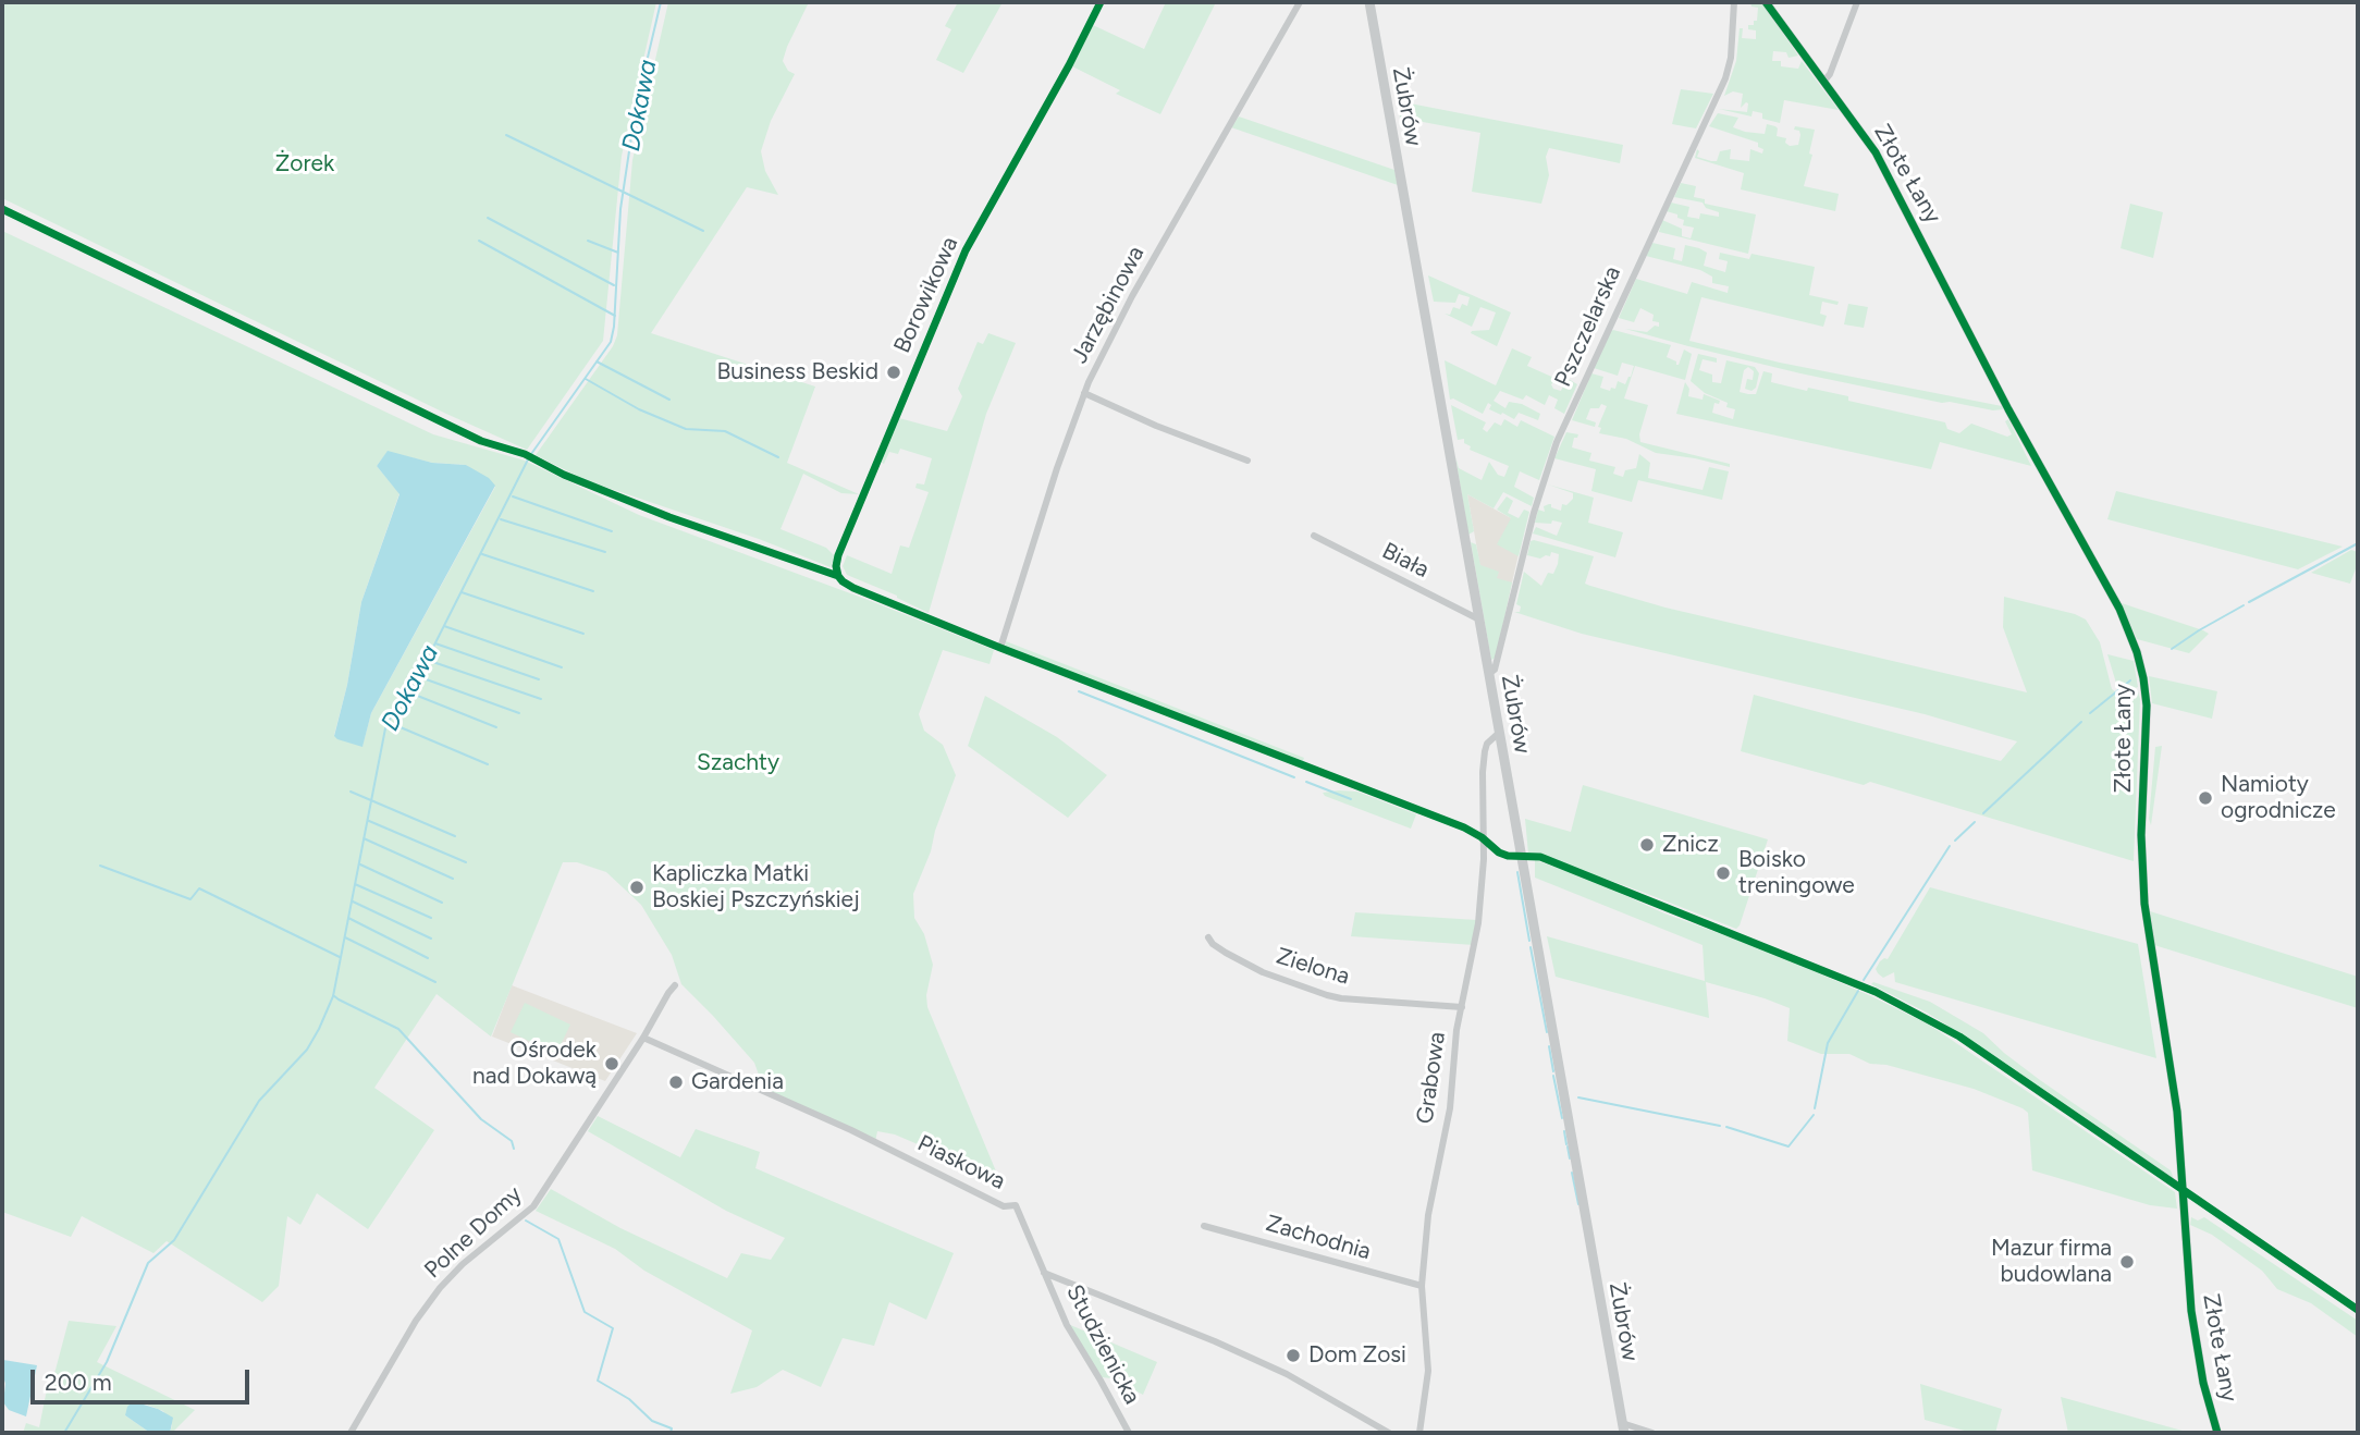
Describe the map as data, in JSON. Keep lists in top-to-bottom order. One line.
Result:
{"streets":{"main road":["Żubrów"],"street":["Złote Łany","Borowikowa","Jarzębinowa","Pszczelarska","Biała","Zielona","Grabowa","Piaskowa","Polne Domy","Zachodnia","Studzienicka"]},"crossings":[["Żubrów","Pszczelarska"],["Żubrów","Biała"],["Żubrów","Grabowa"],["Zielona","Grabowa"],["Grabowa","Zachodnia"],["Piaskowa","Polne Domy"],["Piaskowa","Studzienicka"]],"water":["Dokawa"],"parks":["Żorek","Szachty"],"places":["Business Beskid","Namioty ogrodnicze","Znicz","Boisko treningowe","Kapliczka Matki Boskiej Pszczyńskiej","Ośrodek nad Dokawą","Gardenia","Mazur firma budowlana","Dom Zosi"],"scale_bar":"200 m"}
